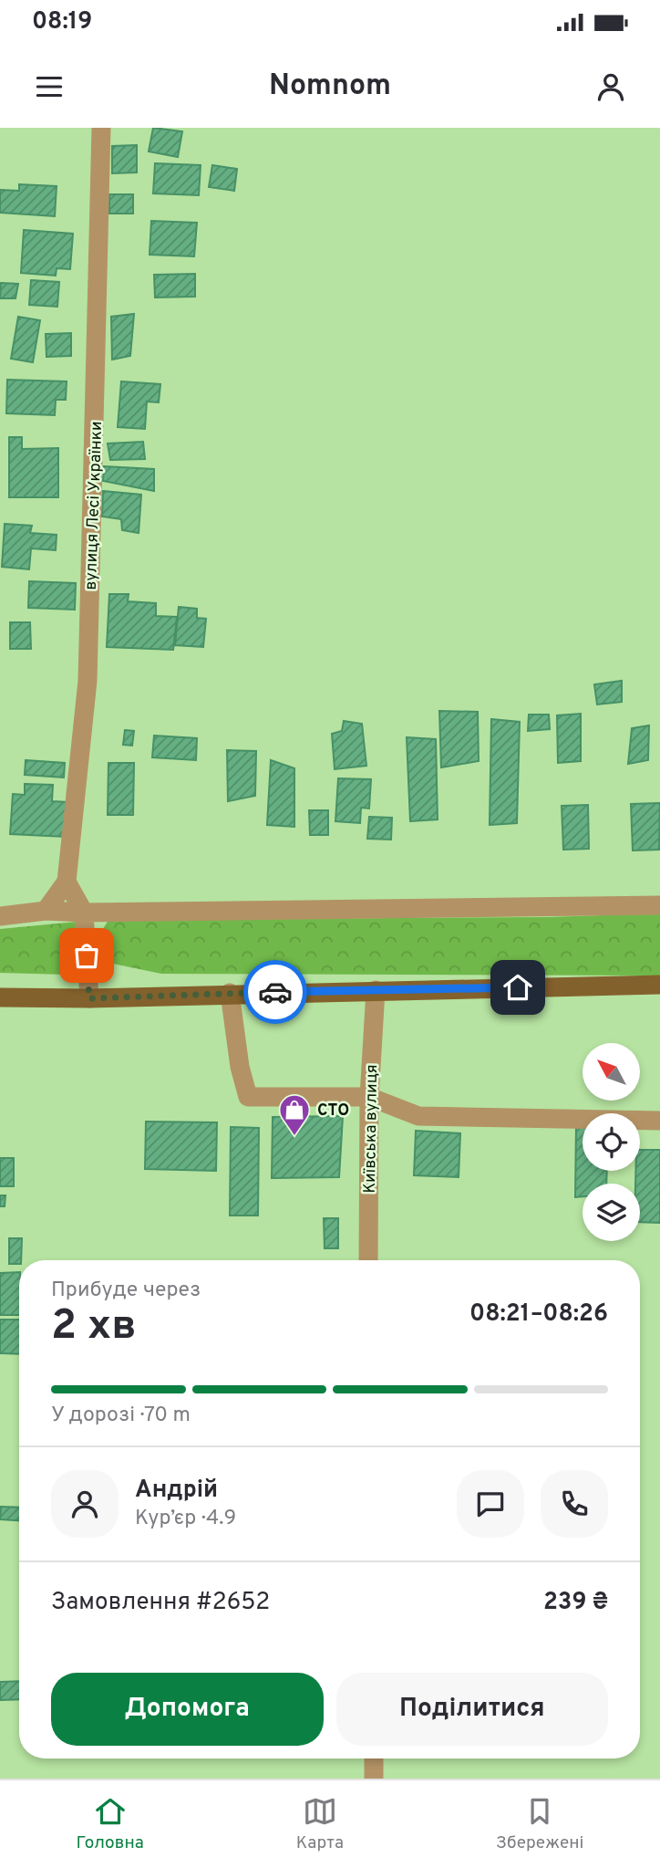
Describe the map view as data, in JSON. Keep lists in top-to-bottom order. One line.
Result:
{"streets":{"street":["вулиця Лесі Українки","Київська вулиця"]},"places":{"shop":["СТО"]},"north":"top left","page":{"status":"08:19","header":"Nomnom","heading":["2 хв","Прибуде через","08:21–08:26"],"panel":["Андрій","Кур’єр · 4.9","Замовлення #2652","239 ₴"],"bar":"У дорозі · 70 m","buttons":["Допомога","Поділитися"],"tabs":["Головна","Карта","Збережені"]}}
